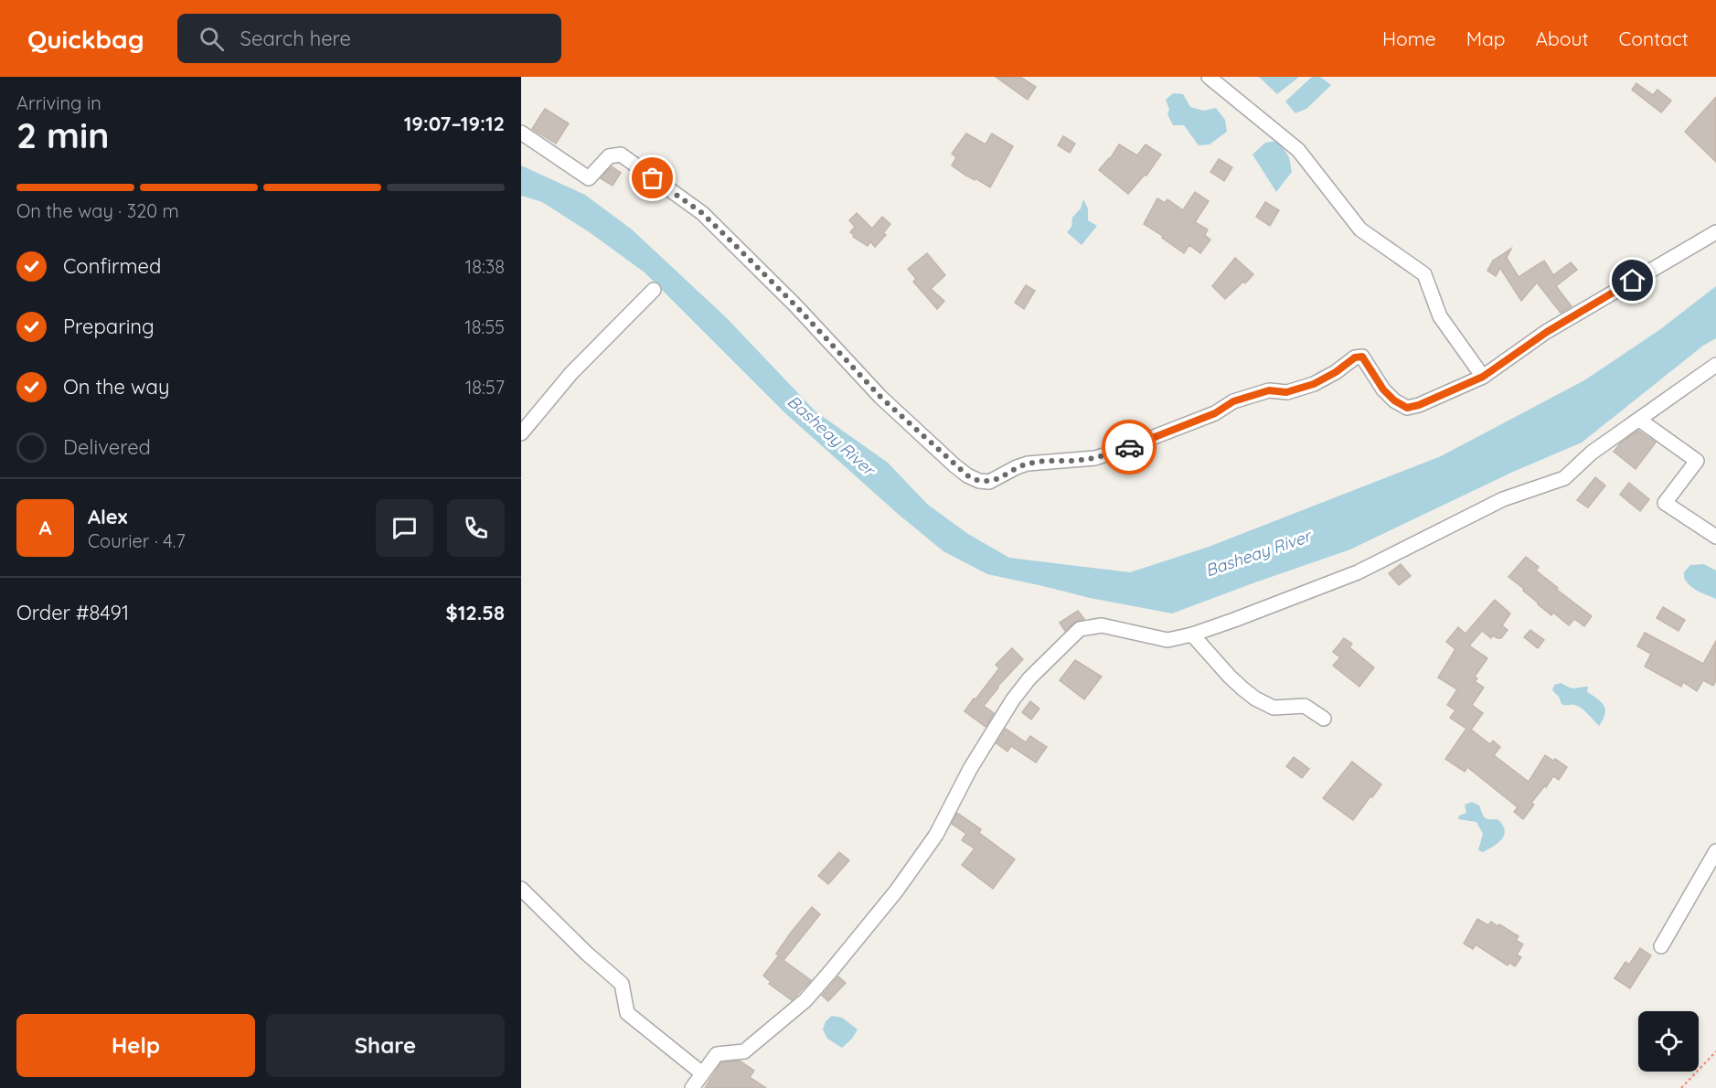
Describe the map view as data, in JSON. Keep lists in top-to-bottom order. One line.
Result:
{"water":["Basheay River"],"page":{"header":"Quickbag","search":"Search here","nav":["Home","Map","About","Contact"],"heading":["2 min","Arriving in","19:07–19:12"],"panel":["Alex","Courier · 4.7","Order #8491","$12.58"],"bar":"On the way · 320 m","list":[["Confirmed","18:38"],["Preparing","18:55"],["On the way","18:57"],"Delivered"],"round":"A","buttons":["Help","Share"]}}
